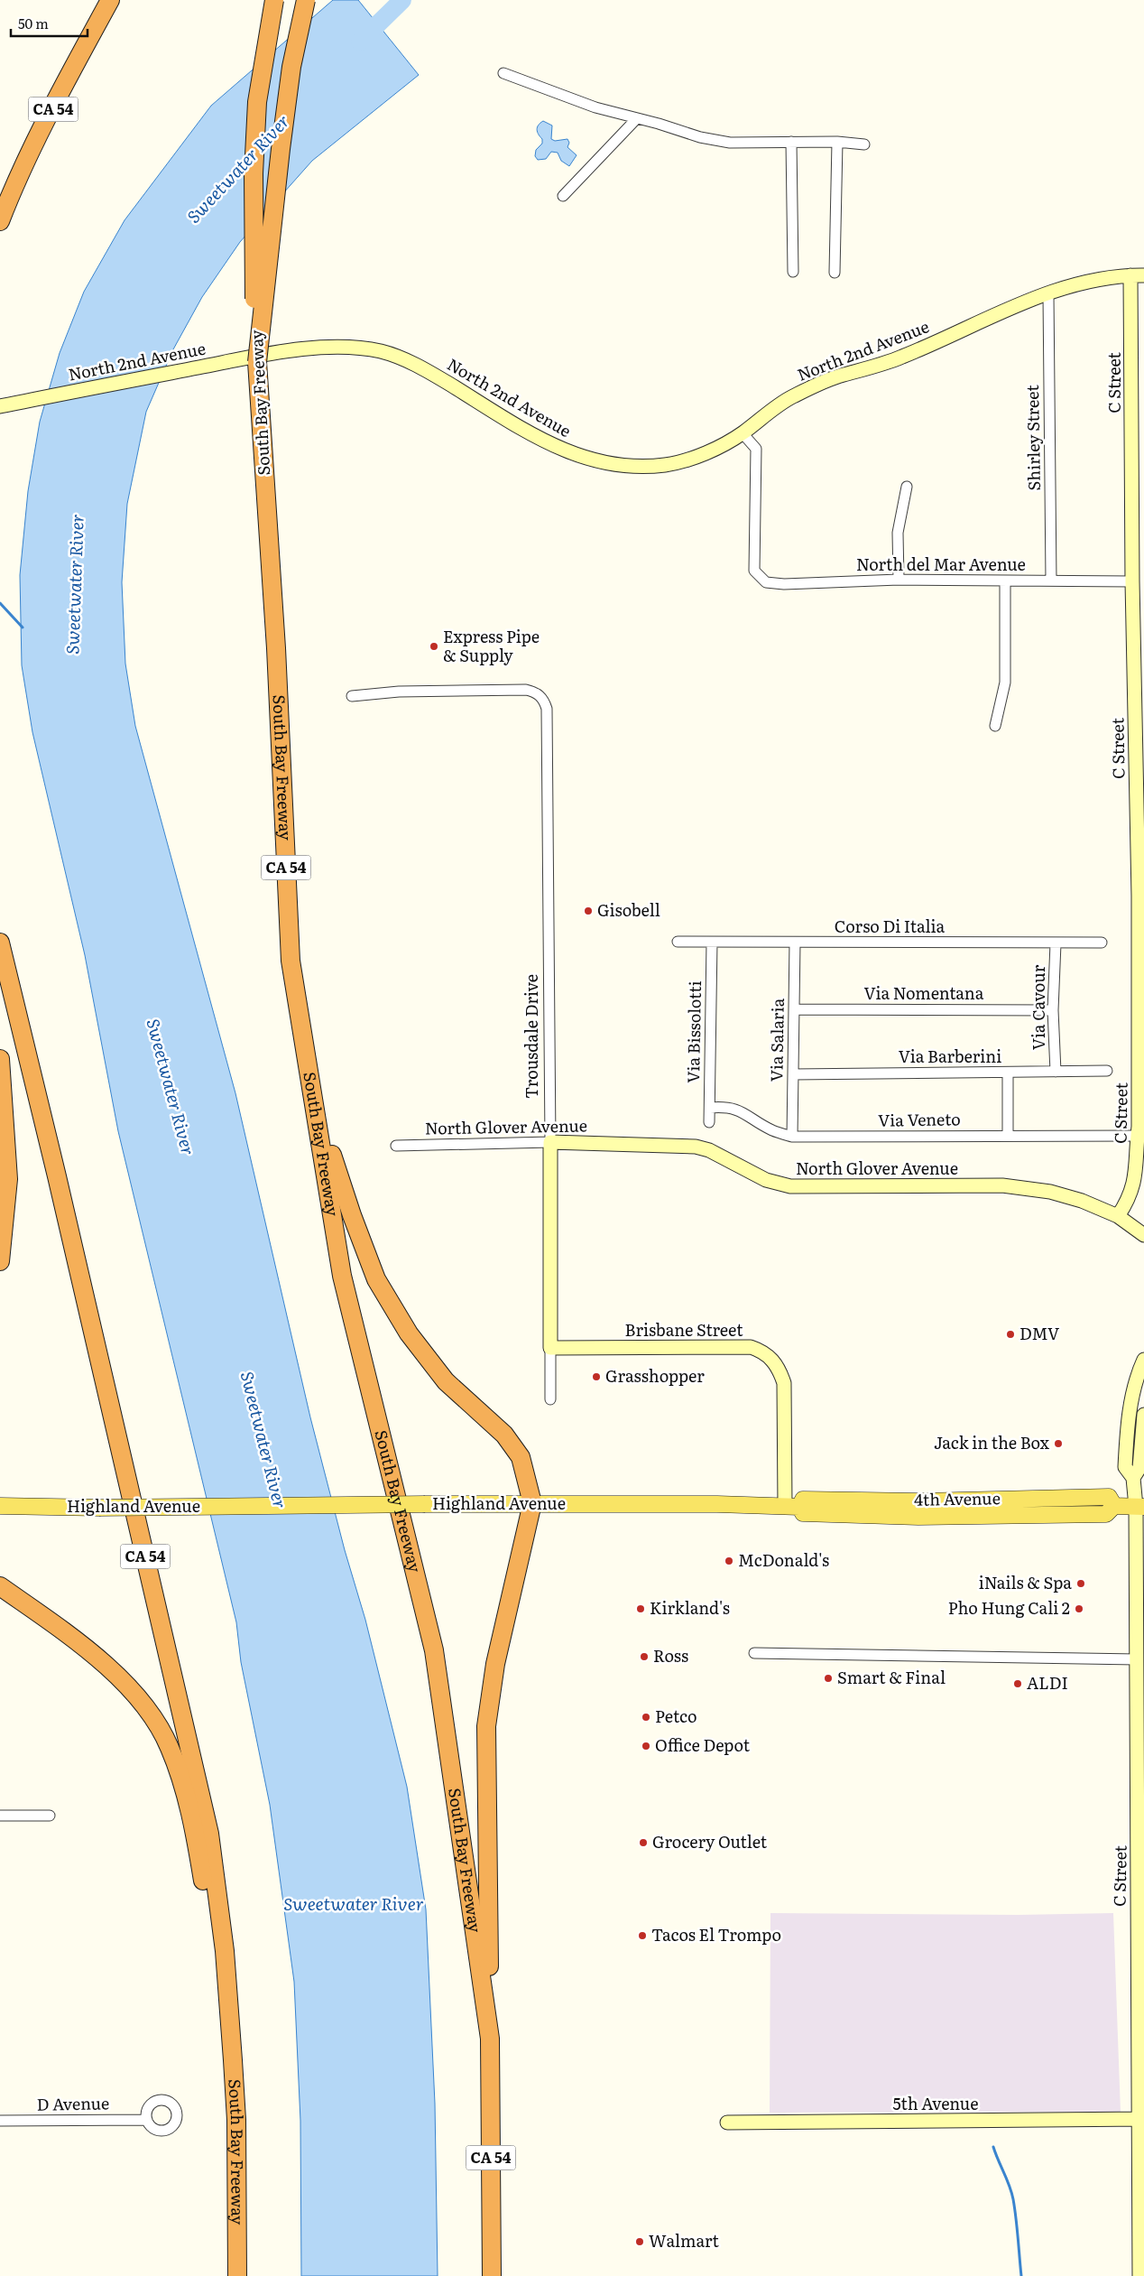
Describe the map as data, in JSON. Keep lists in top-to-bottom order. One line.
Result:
{"streets":{"highway":["CA 54","South Bay Freeway"],"main road":["4th Avenue","Highland Avenue"],"street":["North 2nd Avenue","C Street","Shirley Street","North del Mar Avenue","Corso Di Italia","Via Nomentana","Via Cavour","Via Bissolotti","Trousdale Drive","Via Salaria","Via Barberini","Via Veneto","North Glover Avenue","Brisbane Street","D Avenue","5th Avenue"]},"crossings":[["North 2nd Avenue","C Street"],["North 2nd Avenue","Shirley Street"],["North 2nd Avenue","North del Mar Avenue"],["C Street","North del Mar Avenue"],["C Street","Via Veneto"],["C Street","North Glover Avenue"],["C Street","4th Avenue"],["C Street","5th Avenue"],["Shirley Street","North del Mar Avenue"],["Corso Di Italia","Via Cavour"],["Corso Di Italia","Via Bissolotti"],["Corso Di Italia","Via Salaria"],["Via Nomentana","Via Cavour"],["Via Nomentana","Via Salaria"],["Via Cavour","Via Barberini"],["Via Bissolotti","Via Veneto"],["Trousdale Drive","North Glover Avenue"],["Trousdale Drive","Brisbane Street"],["Via Salaria","Via Barberini"],["Via Salaria","Via Veneto"],["Brisbane Street","4th Avenue"],["4th Avenue","Highland Avenue"]],"water":["Sweetwater River"],"places":["Express Pipe & Supply","Gisobell","DMV","Grasshopper","Jack in the Box","McDonald's","iNails & Spa","Kirkland's","Pho Hung Cali 2","Ross","Smart & Final","ALDI","Petco","Office Depot","Grocery Outlet","Tacos El Trompo","Walmart"],"scale_bar":"50 m"}
